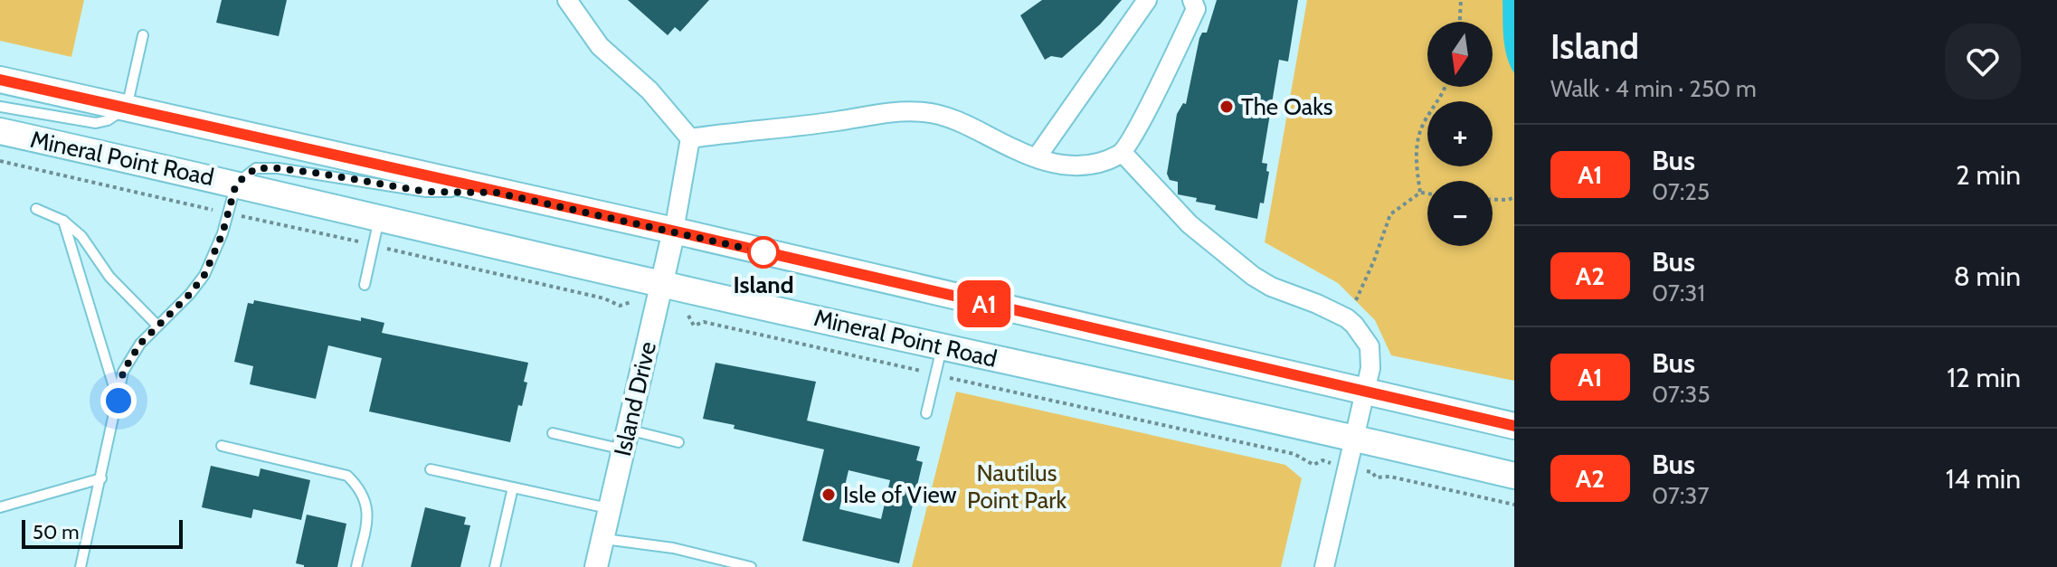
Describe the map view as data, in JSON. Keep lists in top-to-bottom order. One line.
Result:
{"streets":{"main road":["Mineral Point Road"],"street":["Island Drive"]},"crossings":[["Mineral Point Road","Island Drive"]],"parks":["Nautilus Point Park"],"places":["The Oaks","Island","Isle of View"],"lines":["bus line A1"],"scale_bar":"50 m","north":"bottom","page":{"on_map":"A1","heading":["Island","Walk · 4 min · 250 m"],"map_buttons":["+","−"],"list":[{"mark":"A1","name":"Bus","note":"07:25","value":"2 min"},{"mark":"A2","name":"Bus","note":"07:31","value":"8 min"},{"mark":"A1","name":"Bus","note":"07:35","value":"12 min"},{"mark":"A2","name":"Bus","note":"07:37","value":"14 min"}],"scale":"50 m"}}
